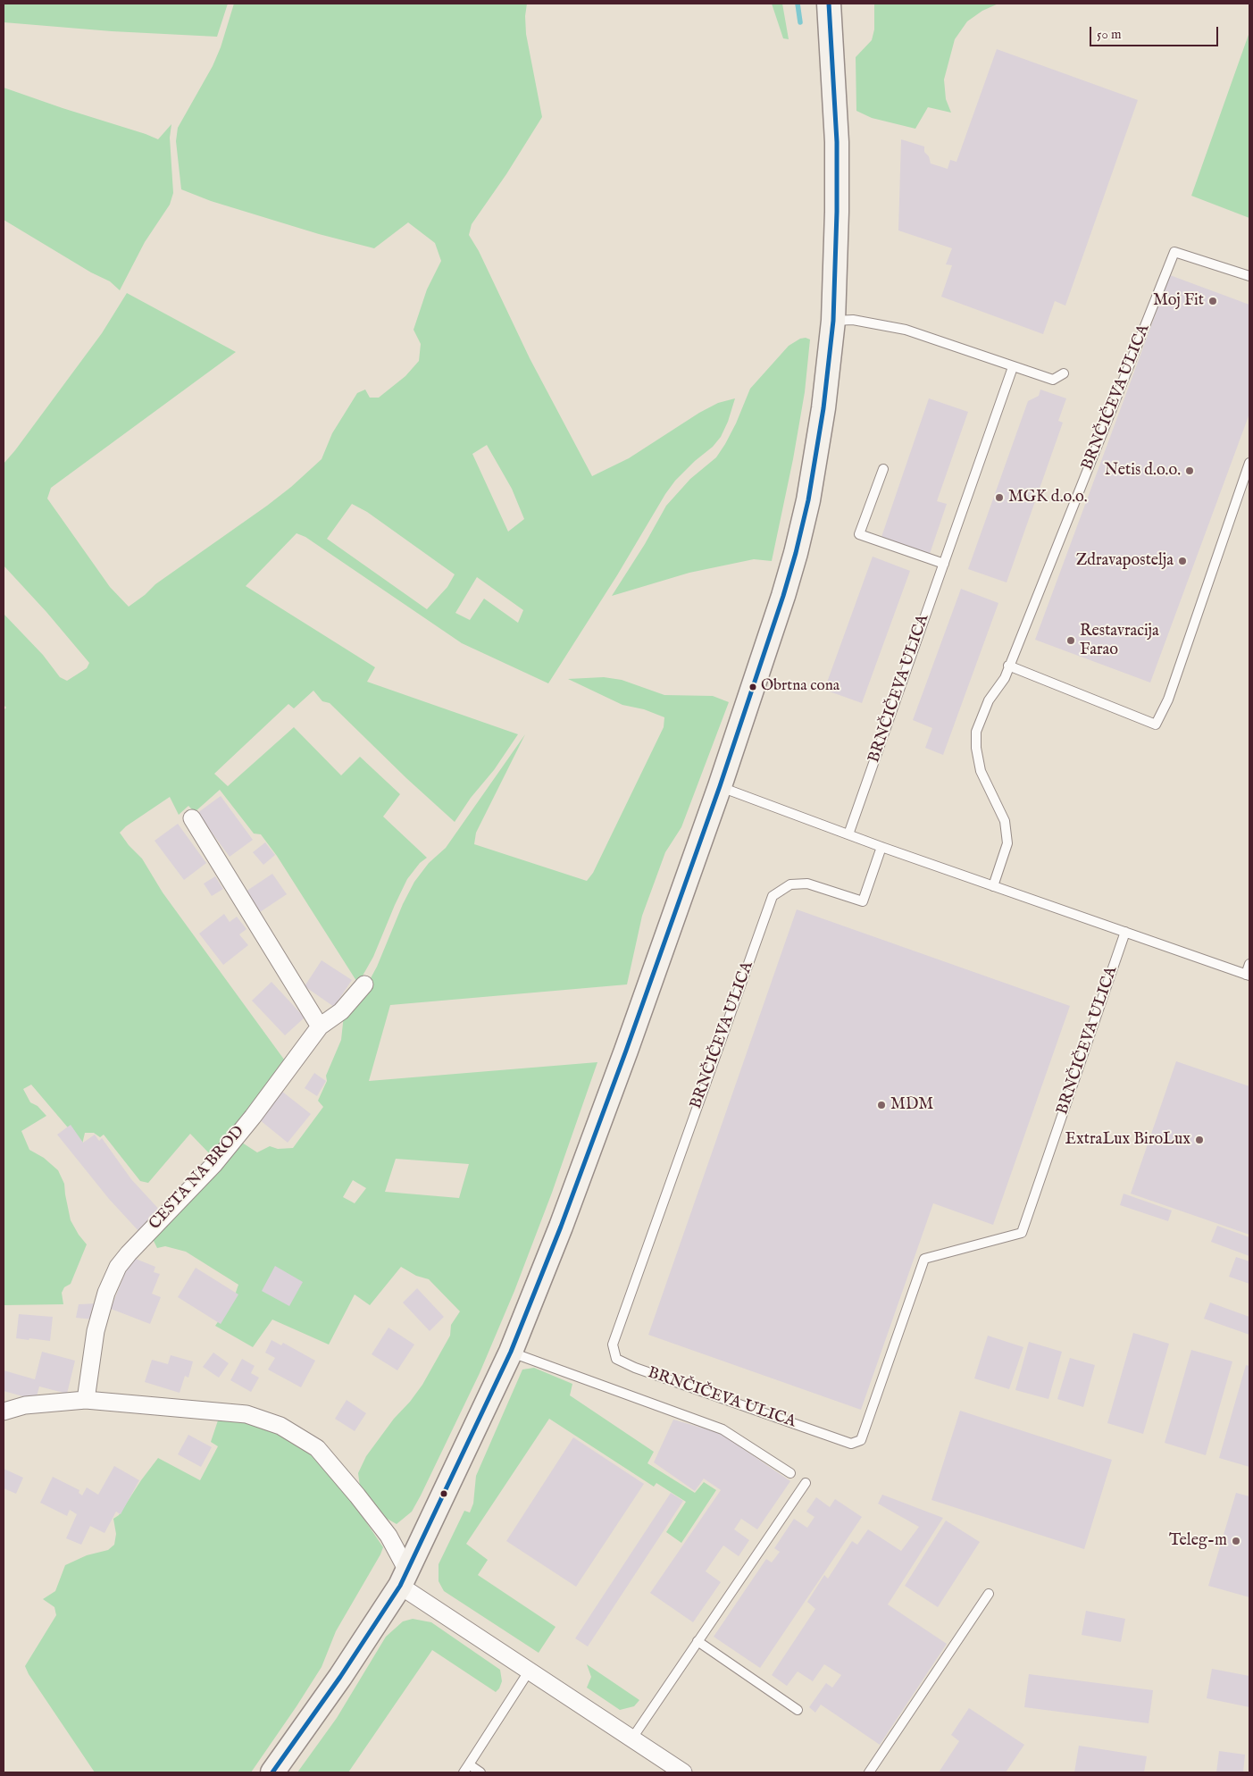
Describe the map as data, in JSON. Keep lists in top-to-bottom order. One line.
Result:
{"streets":{"street":["CESTA NA BROD"],"lane":["BRNČIČEVA ULICA"]},"places":["Moj Fit","Netis d.o.o.","MGK d.o.o.","Zdravapostelja","Restavracija Farao","Obrtna cona","MDM","ExtraLux BiroLux","Teleg-m"],"scale_bar":"50 m"}
